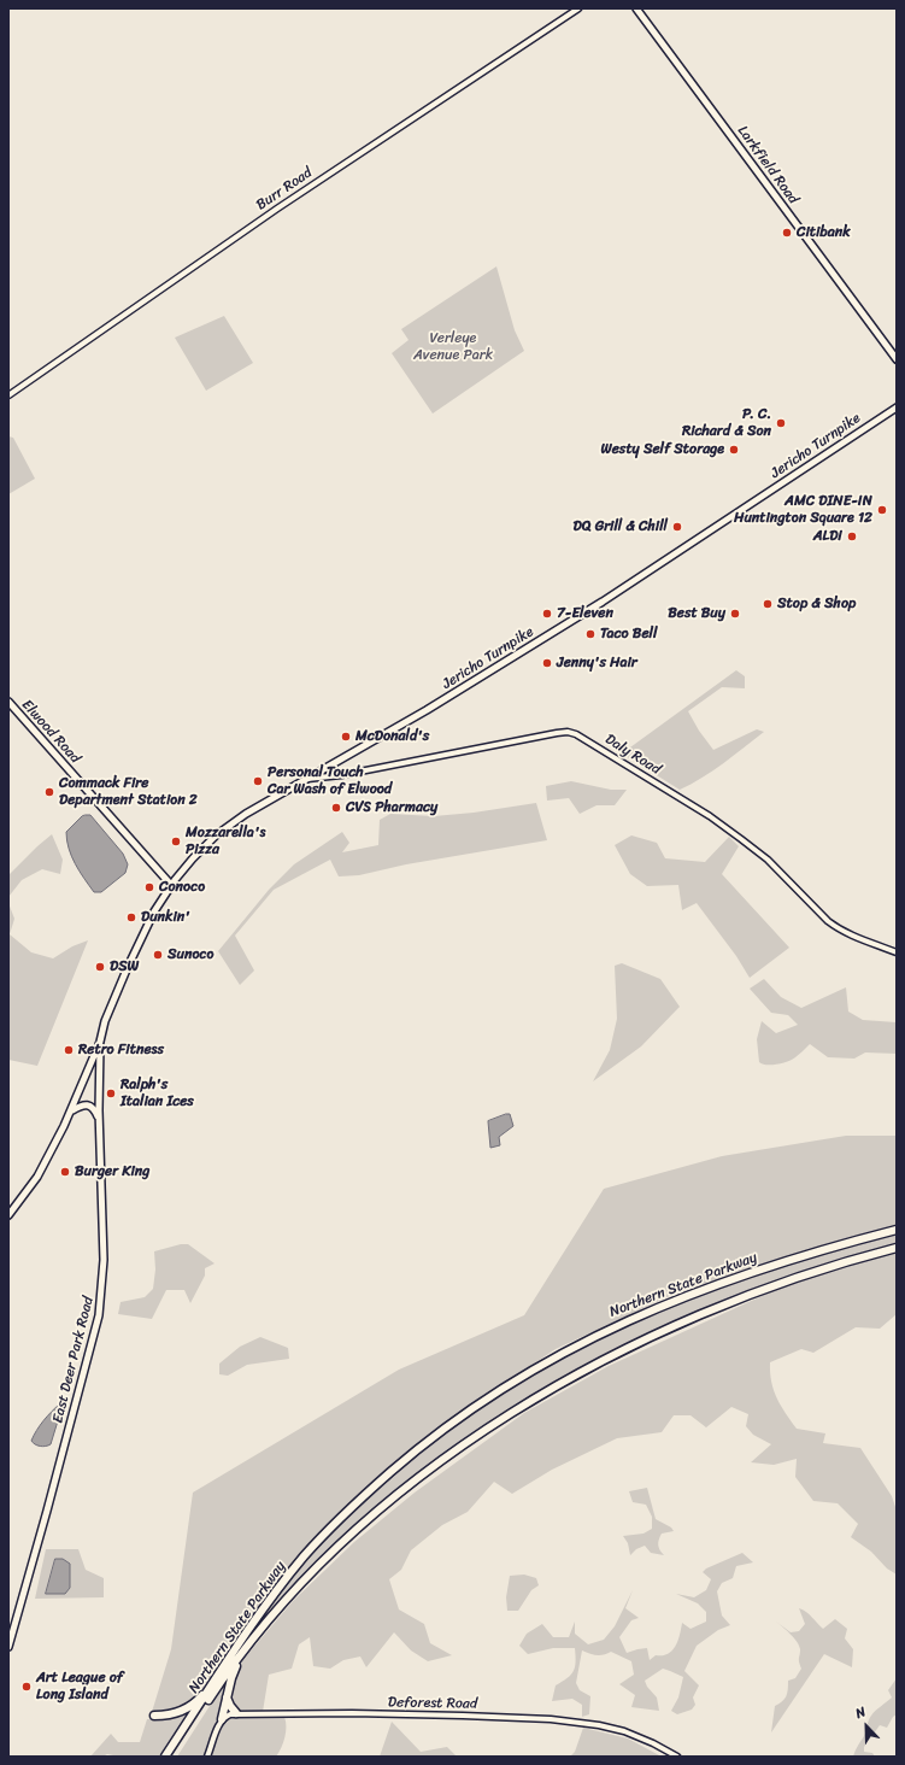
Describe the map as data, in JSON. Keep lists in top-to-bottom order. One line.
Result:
{"streets":{"highway":["Northern State Parkway"],"main road":["Larkfield Road","Jericho Turnpike","Elwood Road","East Deer Park Road"],"street":["Burr Road","Daly Road","Deforest Road"]},"crossings":[["Jericho Turnpike","Elwood Road"],["Jericho Turnpike","Daly Road"],["Jericho Turnpike","East Deer Park Road"]],"parks":["Verleye Avenue Park"],"places":["Citibank","P. C. Richard & Son","Westy Self Storage","AMC DINE-IN Huntington Square 12","DQ Grill & Chill","ALDI","Stop & Shop","7-Eleven","Best Buy","Taco Bell","Jenny's Hair","McDonald's","Personal Touch Car Wash of Elwood","Commack Fire Department Station 2","CVS Pharmacy","Mozzarella's Pizza","Conoco","Dunkin'","Sunoco","DSW","Retro Fitness","Ralph's Italian Ices","Burger King","Art League of Long Island"],"north":"top left"}
